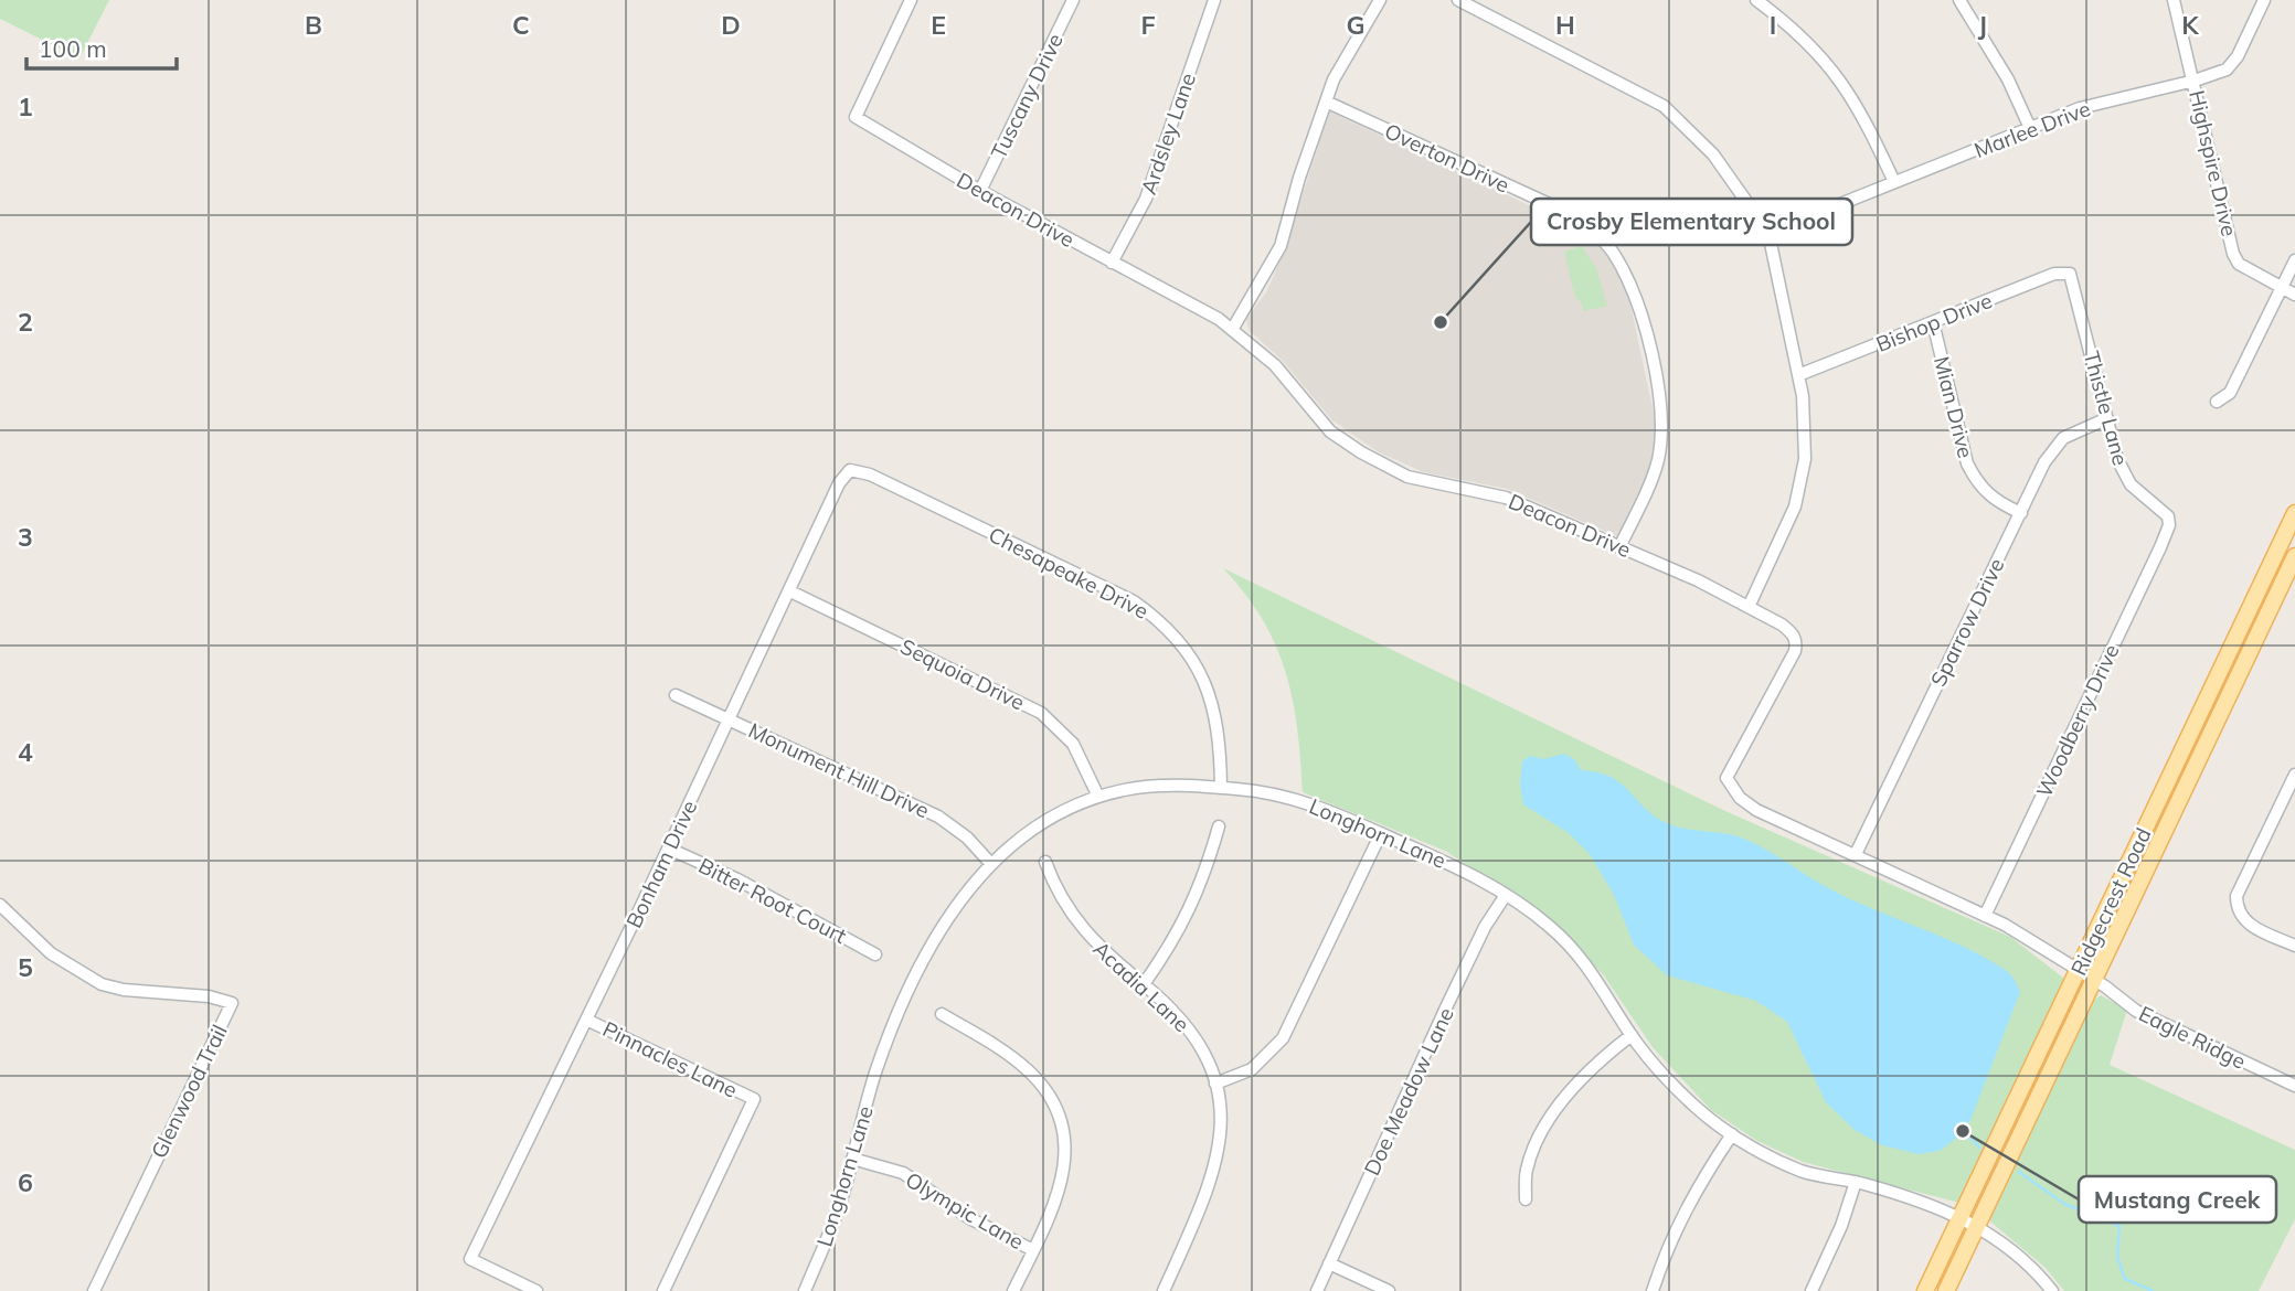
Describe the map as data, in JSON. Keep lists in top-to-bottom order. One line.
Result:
{"streets":{"main road":["Ridgecrest Road"],"street":["Tuscany Drive","Marlee Drive","Ardsley Lane","Overton Drive","Highspire Drive","Deacon Drive","Bishop Drive","Mian Drive","Thistle Lane","Chesapeake Drive","Sparrow Drive","Sequoia Drive","Woodberry Drive","Monument Hill Drive","Longhorn Lane","Bonham Drive","Bitter Root Court","Acadia Lane","Eagle Ridge","Pinnacles Lane","Glenwood Trail","Doe Meadow Lane","Olympic Lane"]},"crossings":[["Tuscany Drive","Deacon Drive"],["Marlee Drive","Highspire Drive"],["Ardsley Lane","Deacon Drive"],["Overton Drive","Deacon Drive"],["Deacon Drive","Sparrow Drive"],["Deacon Drive","Woodberry Drive"],["Deacon Drive","Ridgecrest Road"],["Deacon Drive","Eagle Ridge"],["Bishop Drive","Mian Drive"],["Bishop Drive","Thistle Lane"],["Mian Drive","Sparrow Drive"],["Thistle Lane","Sparrow Drive"],["Thistle Lane","Woodberry Drive"],["Chesapeake Drive","Longhorn Lane"],["Chesapeake Drive","Bonham Drive"],["Sequoia Drive","Longhorn Lane"],["Sequoia Drive","Bonham Drive"],["Monument Hill Drive","Longhorn Lane"],["Monument Hill Drive","Bonham Drive"],["Longhorn Lane","Ridgecrest Road"],["Longhorn Lane","Doe Meadow Lane"],["Longhorn Lane","Olympic Lane"],["Bonham Drive","Bitter Root Court"],["Bonham Drive","Pinnacles Lane"],["Ridgecrest Road","Eagle Ridge"]],"places":["Crosby Elementary School","Mustang Creek"],"scale_bar":"100 m","grid":{"columns":["B","C","D","E","F","G","H","I","J","K"],"rows":["1","2","3","4","5","6"]}}
